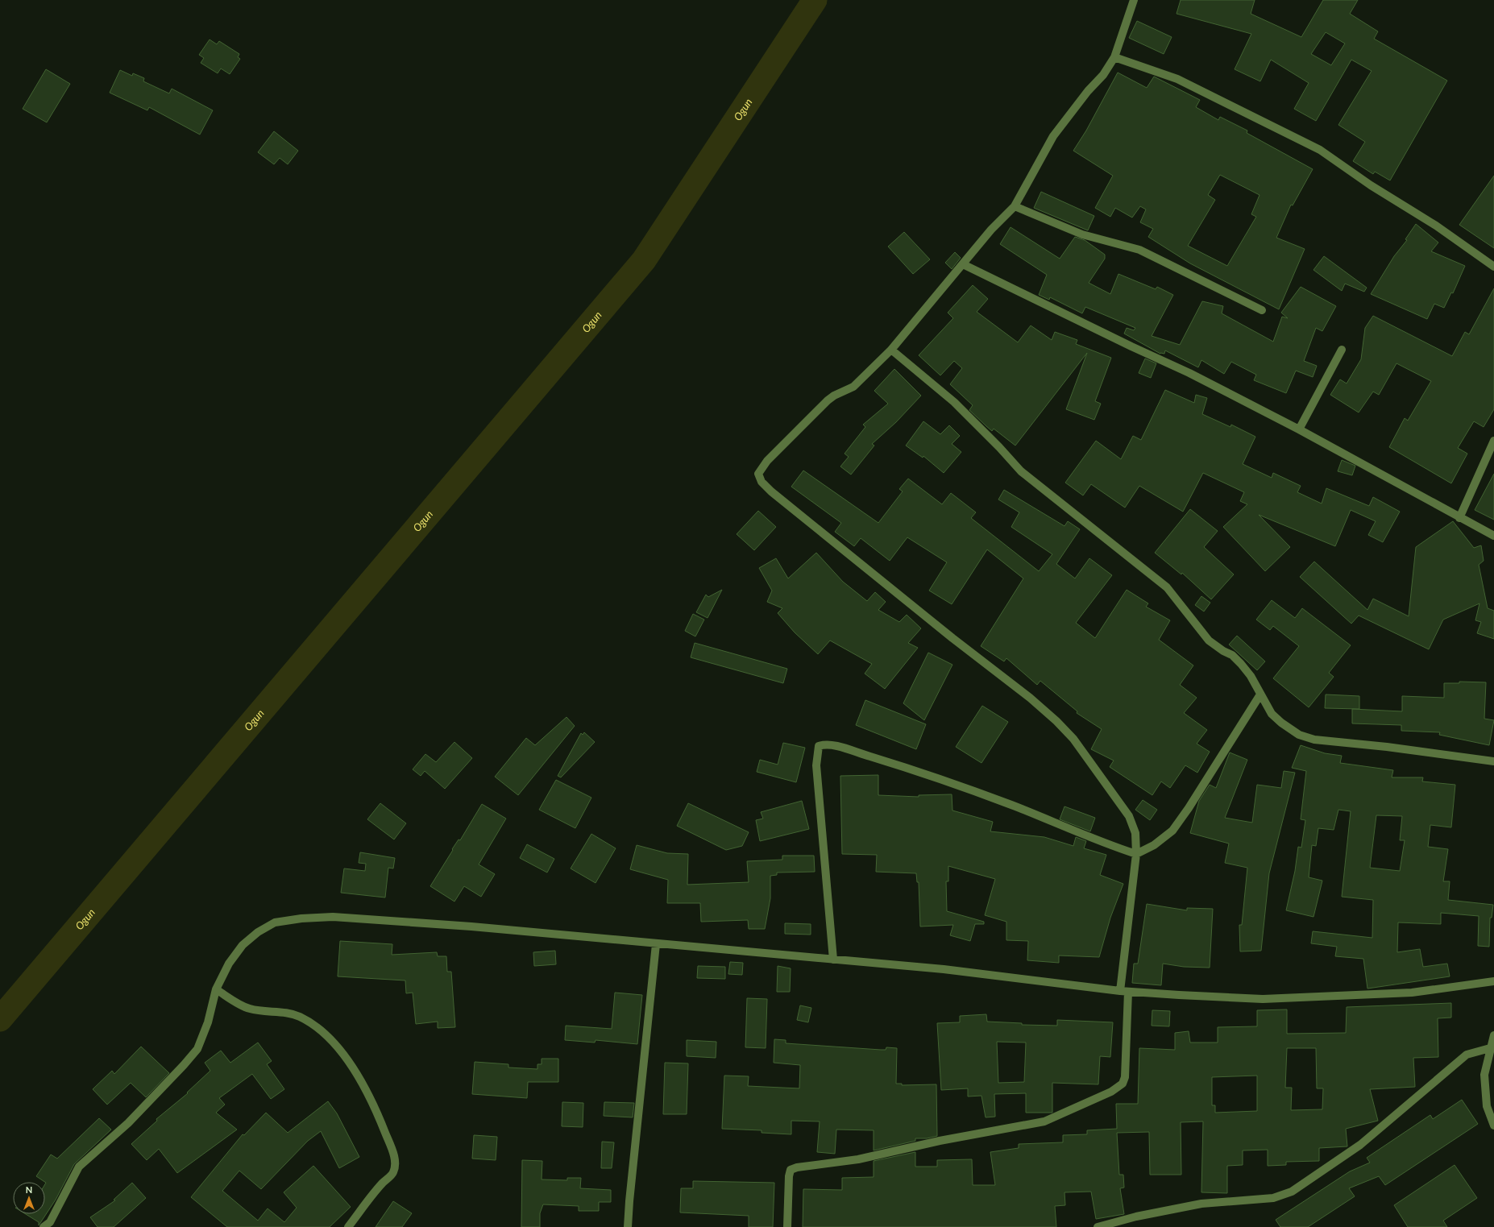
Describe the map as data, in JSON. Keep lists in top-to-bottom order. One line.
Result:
{"water":["Ogun"],"north":"top"}
